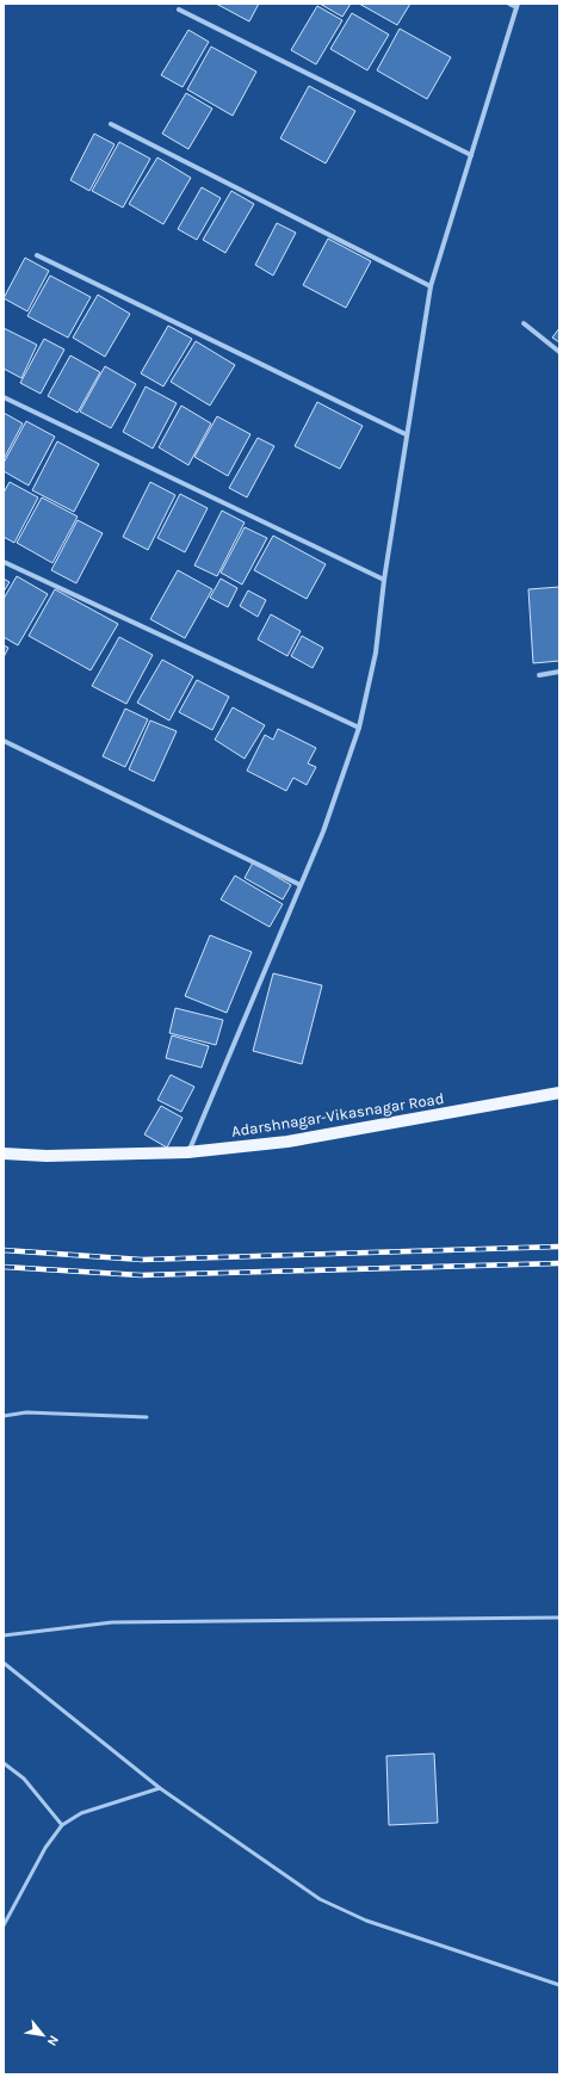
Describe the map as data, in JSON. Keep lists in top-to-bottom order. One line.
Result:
{"streets":{"main road":["Adarshnagar-Vikasnagar Road"]},"north":"bottom right"}
